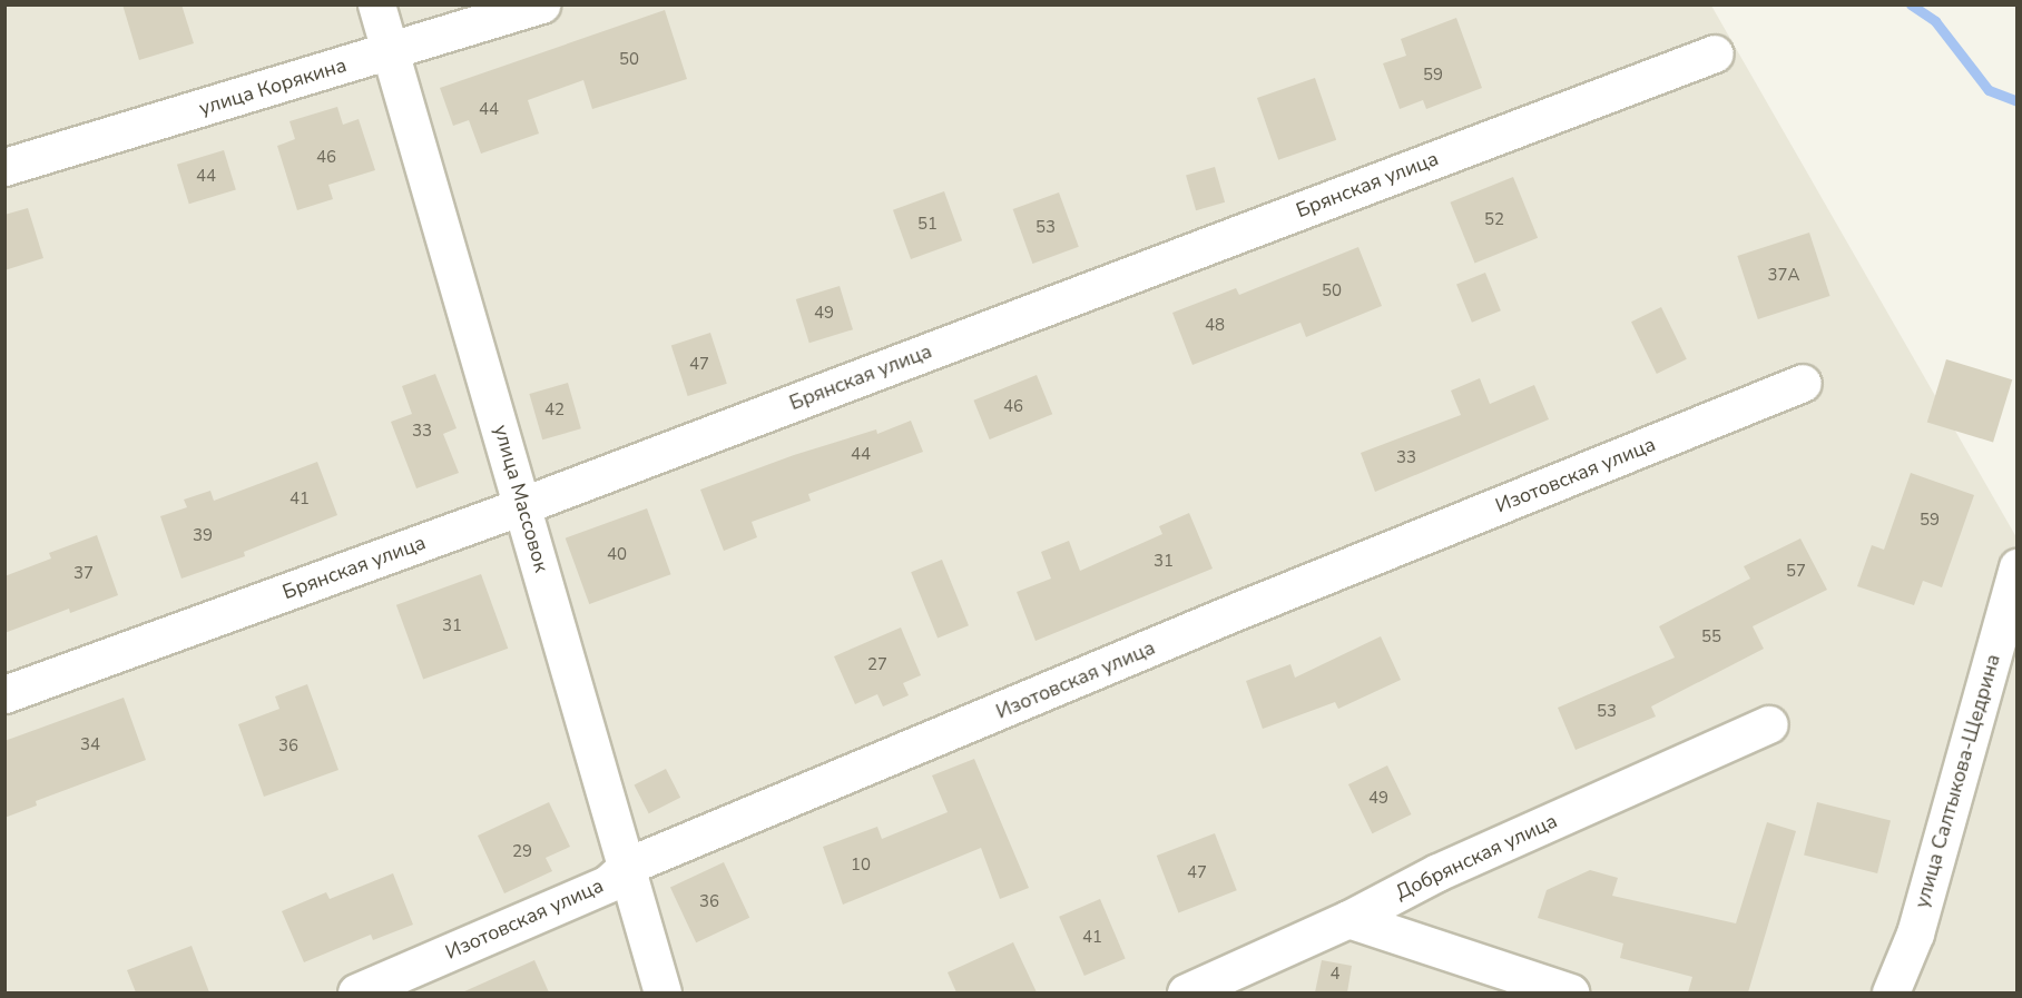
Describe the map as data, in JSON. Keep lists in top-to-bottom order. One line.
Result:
{"streets":{"street":["улица Корякина","Брянская улица","Изотовская улица","улица Массовок","улица Салтыкова-Щедрина","Добрянская улица"]},"crossings":[["улица Корякина","улица Массовок"],["Брянская улица","улица Массовок"],["Изотовская улица","улица Массовок"]],"house_numbers":["50","59","44","46","44","52","51","53","37А","50","49","48","47","46","42","33","44","33","41","59","39","40","31","57","37","31","55","27","53","34","36","49","29","10","47","36","41","4"]}
